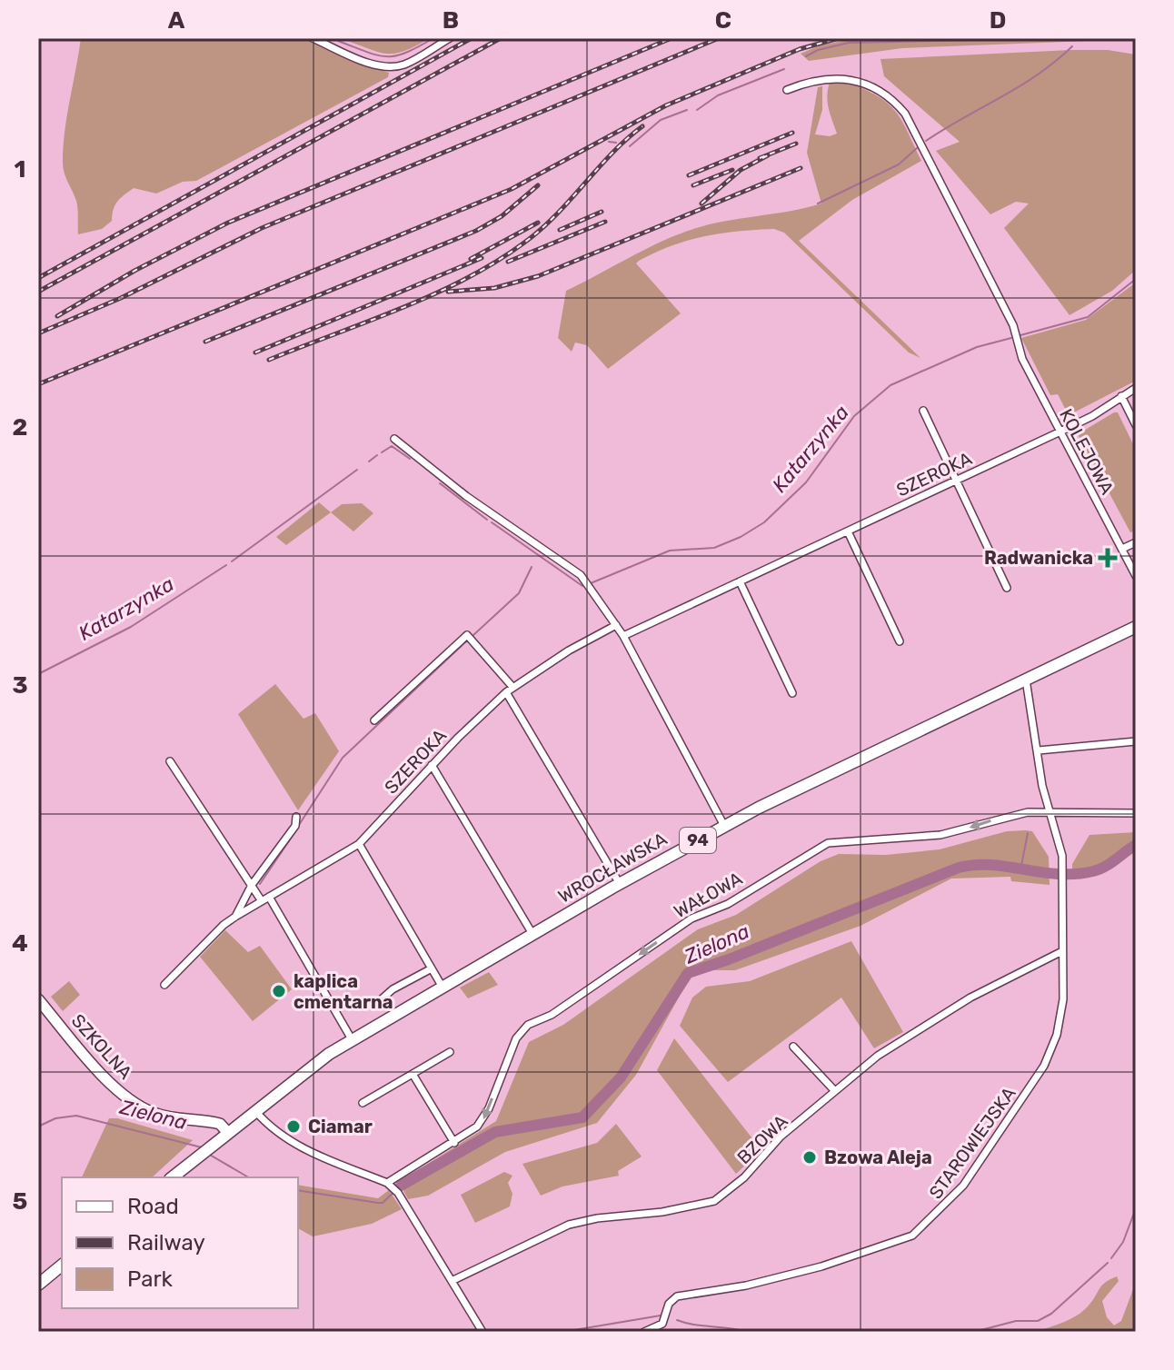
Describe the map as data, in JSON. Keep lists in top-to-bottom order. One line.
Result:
{"streets":{"main road":["94","WROCŁAWSKA"],"street":["KOLEJOWA","SZEROKA","WAŁOWA","SZKOLNA","BZOWA","STAROWIEJSKA"]},"crossings":[["KOLEJOWA","SZEROKA"],["94","WROCŁAWSKA"],["94","SZKOLNA"],["WROCŁAWSKA","STAROWIEJSKA"],["WAŁOWA","STAROWIEJSKA"],["BZOWA","STAROWIEJSKA"]],"one_way":["WAŁOWA"],"water":["Katarzynka","Zielona"],"places":{"health":["Radwanicka"],"other":["kaplica cmentarna","Ciamar","Bzowa Aleja"]},"legend":["Road","Railway","Park"],"grid":{"columns":["A","B","C","D"],"rows":["1","2","3","4","5"]}}
